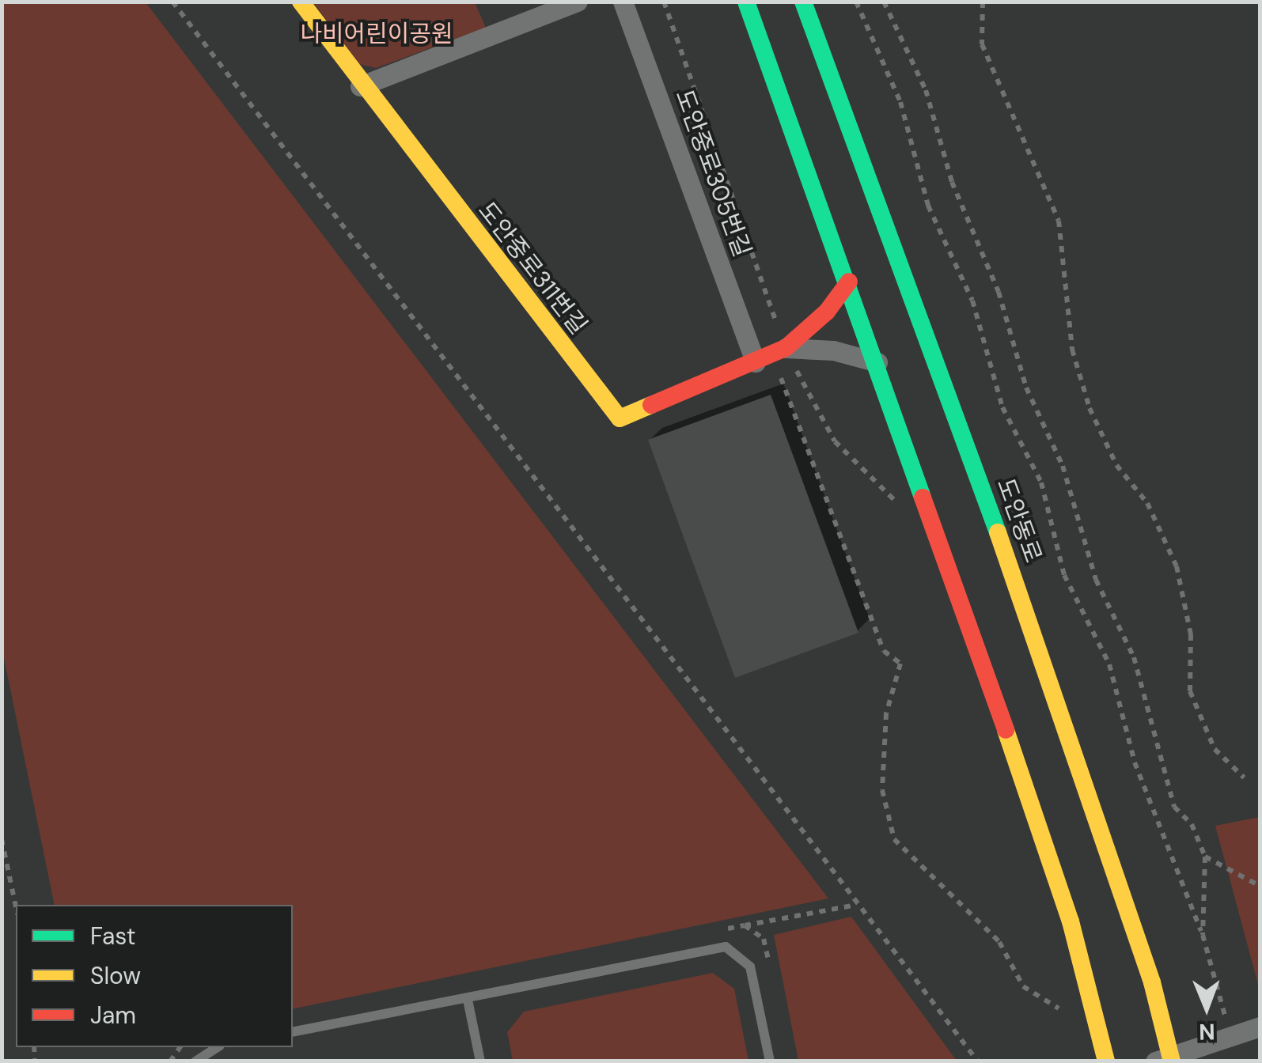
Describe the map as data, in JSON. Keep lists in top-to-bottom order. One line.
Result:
{"streets":{"main road":["도안중로311번길","도안동로"],"street":["도안중로305번길"]},"crossings":[["도안중로305번길","도안중로311번길"]],"parks":["나비어린이공원"],"legend":["Fast","Slow","Jam"],"north":"bottom"}
